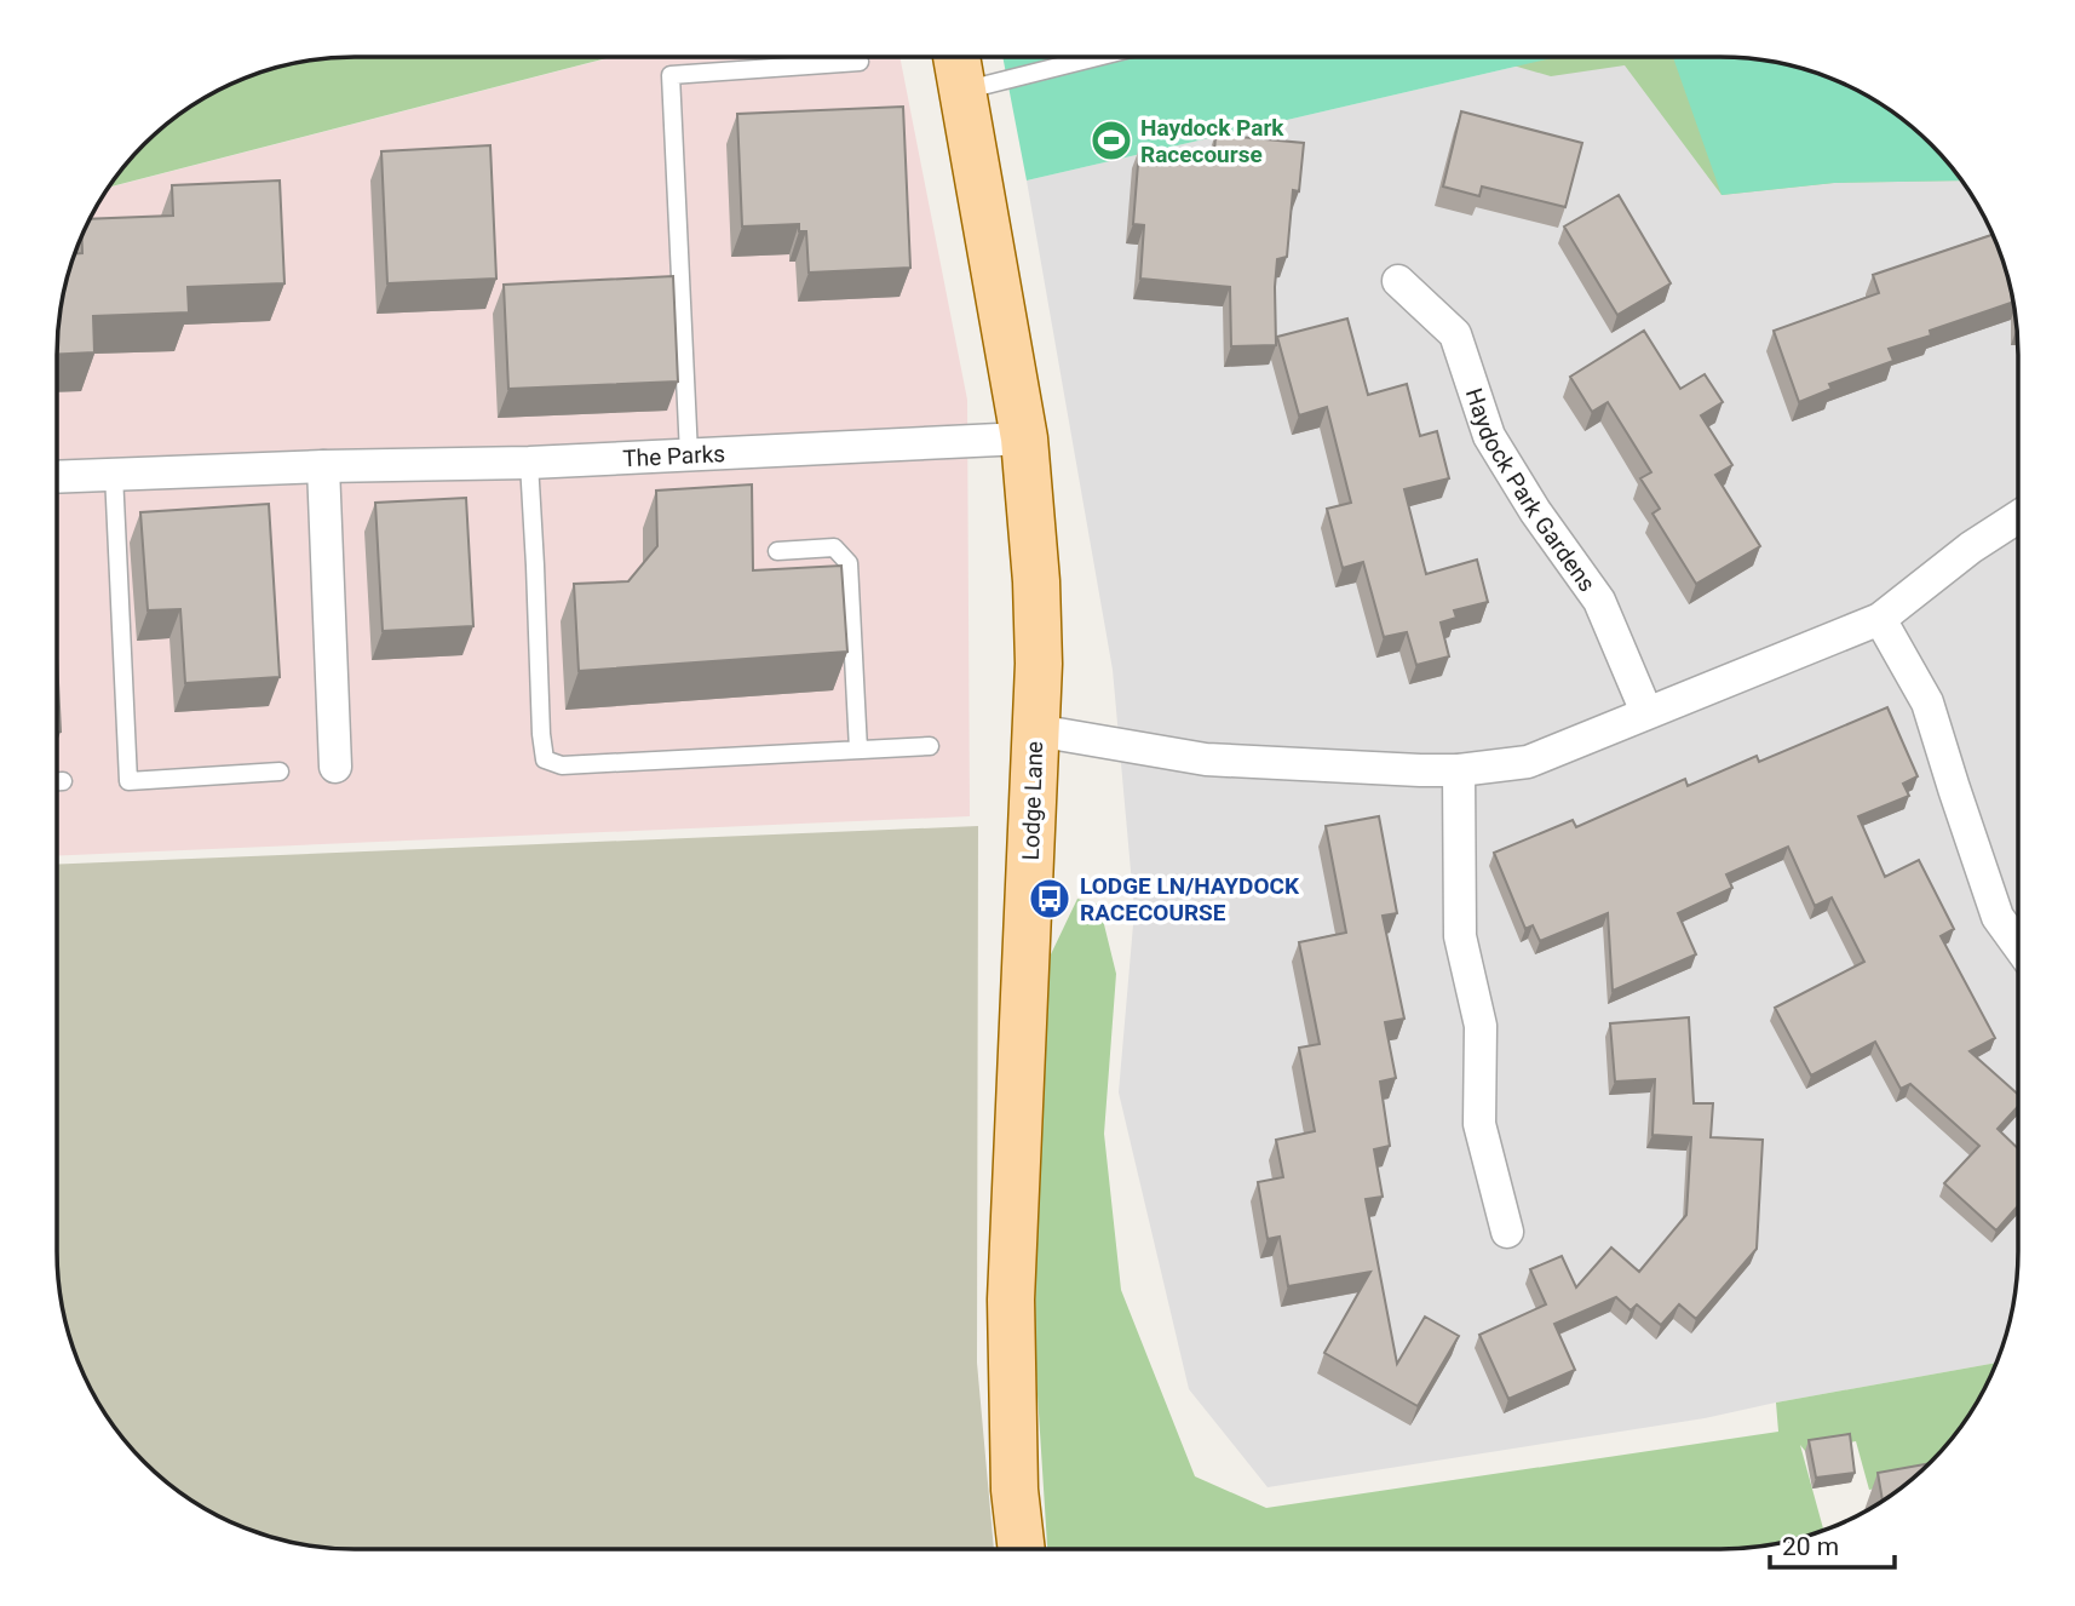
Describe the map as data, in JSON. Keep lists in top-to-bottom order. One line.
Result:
{"streets":{"main road":["Lodge Lane"],"street":["The Parks","Haydock Park Gardens"]},"crossings":[["The Parks","Lodge Lane"]],"places":{"sports":["Haydock Park Racecourse"],"bus stop":["LODGE LN/HAYDOCK RACECOURSE"]},"scale_bar":"20 m"}
